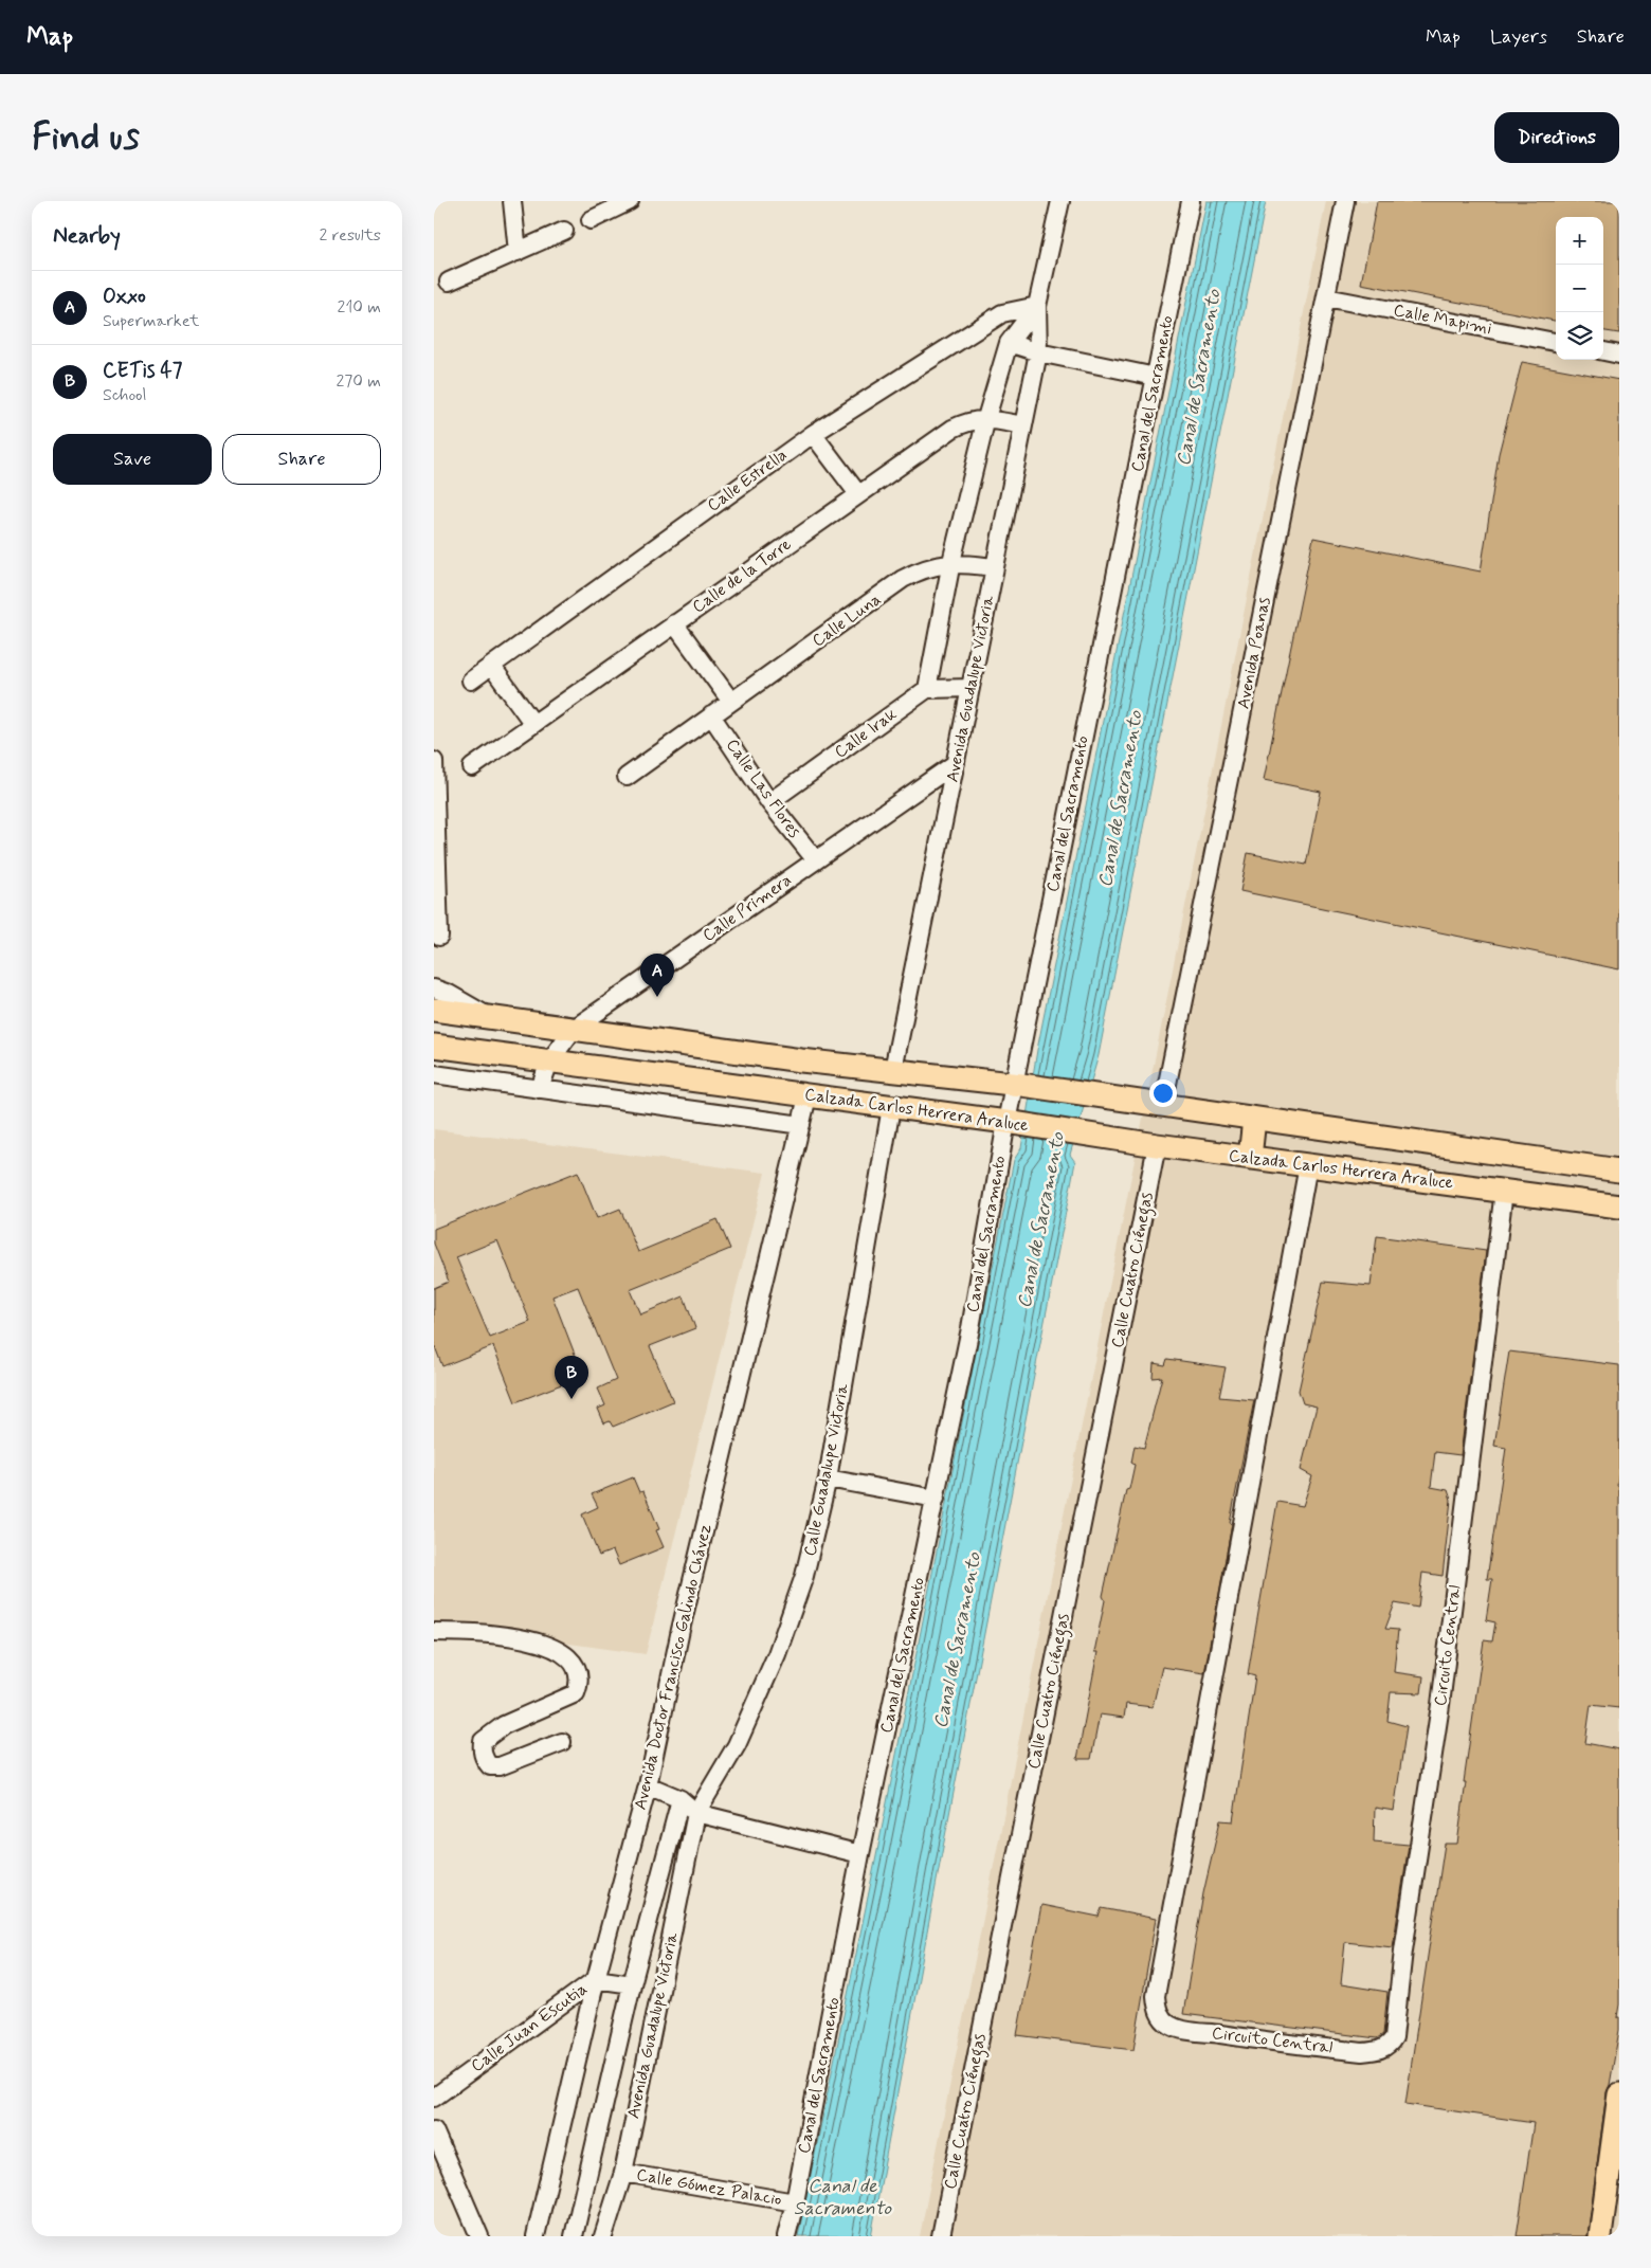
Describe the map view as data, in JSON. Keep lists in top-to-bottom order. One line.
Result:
{"streets":{"main road":["Calzada Carlos Herrera Araluce"],"street":["Calle Mapimi","Canal del Sacramento","Calle Estrella","Calle de la Torre","Calle Luna","Avenida Poanas","Avenida Guadalupe Victoria","Calle Irak","Calle Las Flores","Calle Primera","Calle Cuatro Ciénegas","Calle Guadalupe Victoria","Circuito Central","Avenida Doctor Francisco Galindo Chávez","Calle Juan Escutia","Calle Gómez Palacio"]},"crossings":[["Calle Mapimi","Avenida Poanas"],["Canal del Sacramento","Calzada Carlos Herrera Araluce"],["Canal del Sacramento","Calle Gómez Palacio"],["Calle Estrella","Avenida Guadalupe Victoria"],["Calle de la Torre","Avenida Guadalupe Victoria"],["Calle Luna","Avenida Guadalupe Victoria"],["Calle Luna","Calle Las Flores"],["Avenida Poanas","Calzada Carlos Herrera Araluce"],["Avenida Guadalupe Victoria","Calle Irak"],["Avenida Guadalupe Victoria","Calle Primera"],["Avenida Guadalupe Victoria","Calzada Carlos Herrera Araluce"],["Avenida Guadalupe Victoria","Calle Guadalupe Victoria"],["Avenida Guadalupe Victoria","Calle Gómez Palacio"],["Calle Irak","Calle Las Flores"],["Calle Las Flores","Calle Primera"],["Calle Primera","Calzada Carlos Herrera Araluce"],["Calzada Carlos Herrera Araluce","Calle Cuatro Ciénegas"],["Calzada Carlos Herrera Araluce","Calle Guadalupe Victoria"],["Calzada Carlos Herrera Araluce","Circuito Central"],["Calzada Carlos Herrera Araluce","Avenida Doctor Francisco Galindo Chávez"],["Avenida Doctor Francisco Galindo Chávez","Calle Juan Escutia"]],"water":["Canal de Sacramento"],"page":{"header":"Map","nav":["Map","Layers","Share"],"buttons":["Directions",["Save","Share"]],"title":"Find us","heading":["Nearby","2 results"],"map_buttons":["+","−"],"list":[{"mark":"A","name":"Oxxo","note":"Supermarket","value":"210 m"},{"mark":"B","name":"CETis 47","note":"School","value":"270 m"}],"pins":["A","B"]}}
